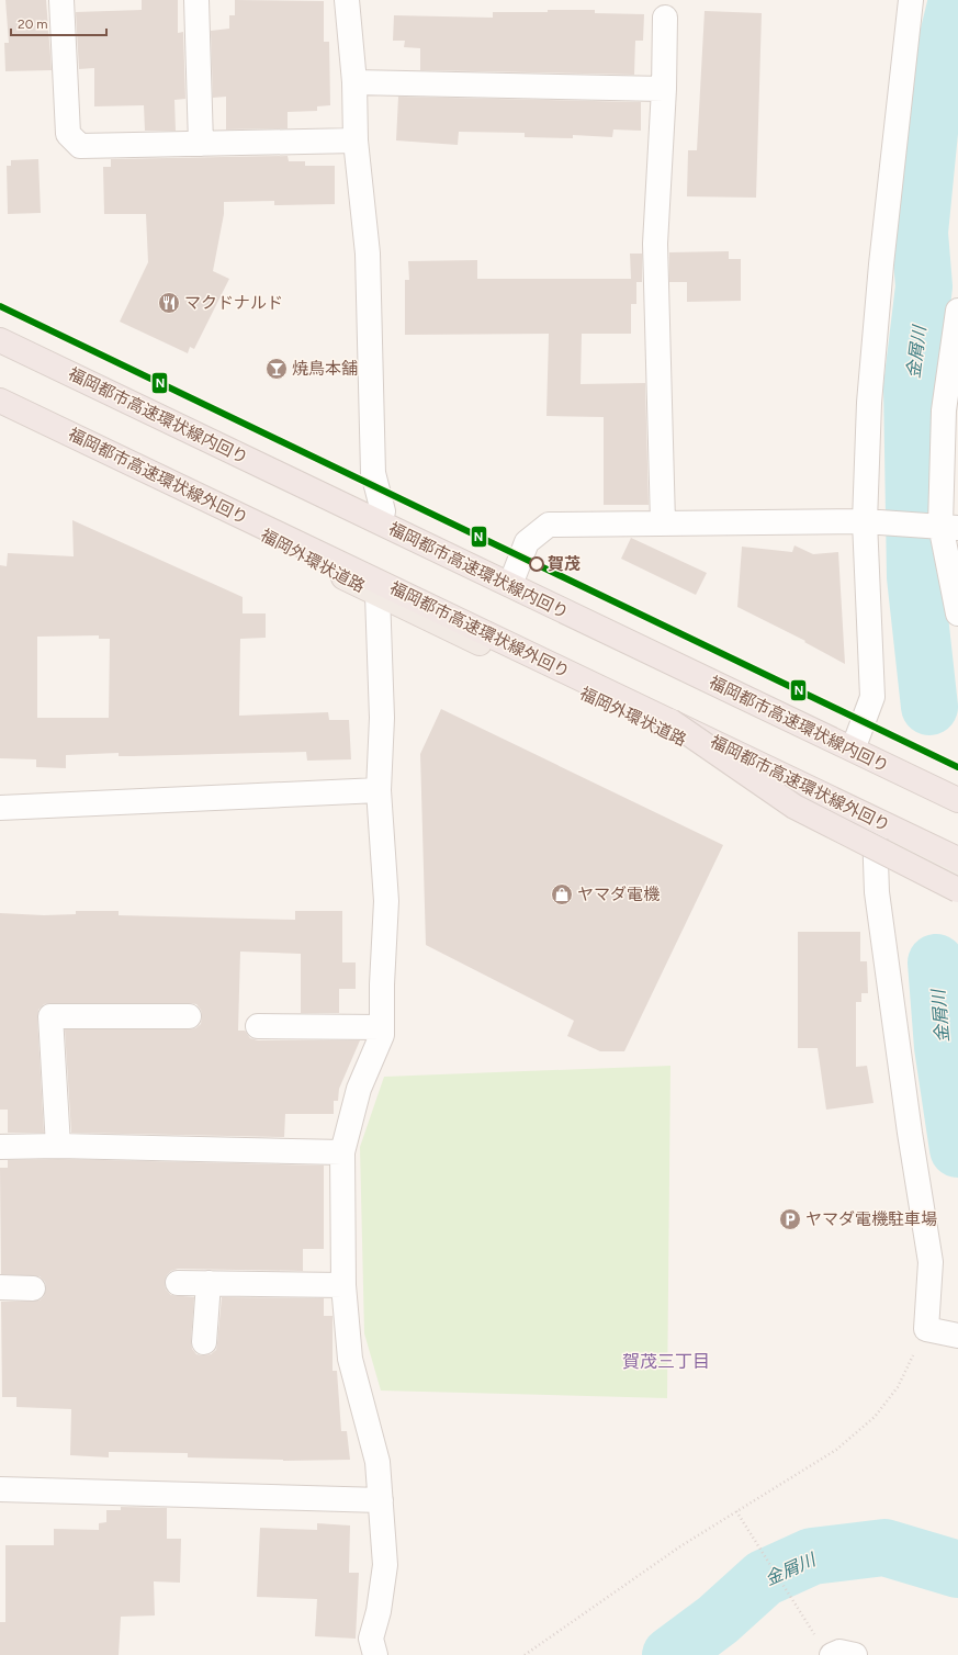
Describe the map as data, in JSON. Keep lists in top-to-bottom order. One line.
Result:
{"streets":{"highway":["福岡都市高速環状線内回り","福岡都市高速環状線外回り","福岡外環状道路"]},"districts":["賀茂三丁目"],"water":["金屑川"],"places":{"restaurant":["マクドナルド"],"bar":["焼鳥本舗"],"other":["賀茂"],"shop":["ヤマダ電機"],"parking":["ヤマダ電機駐車場"]},"lines":["transit line N"],"scale_bar":"20 m"}
